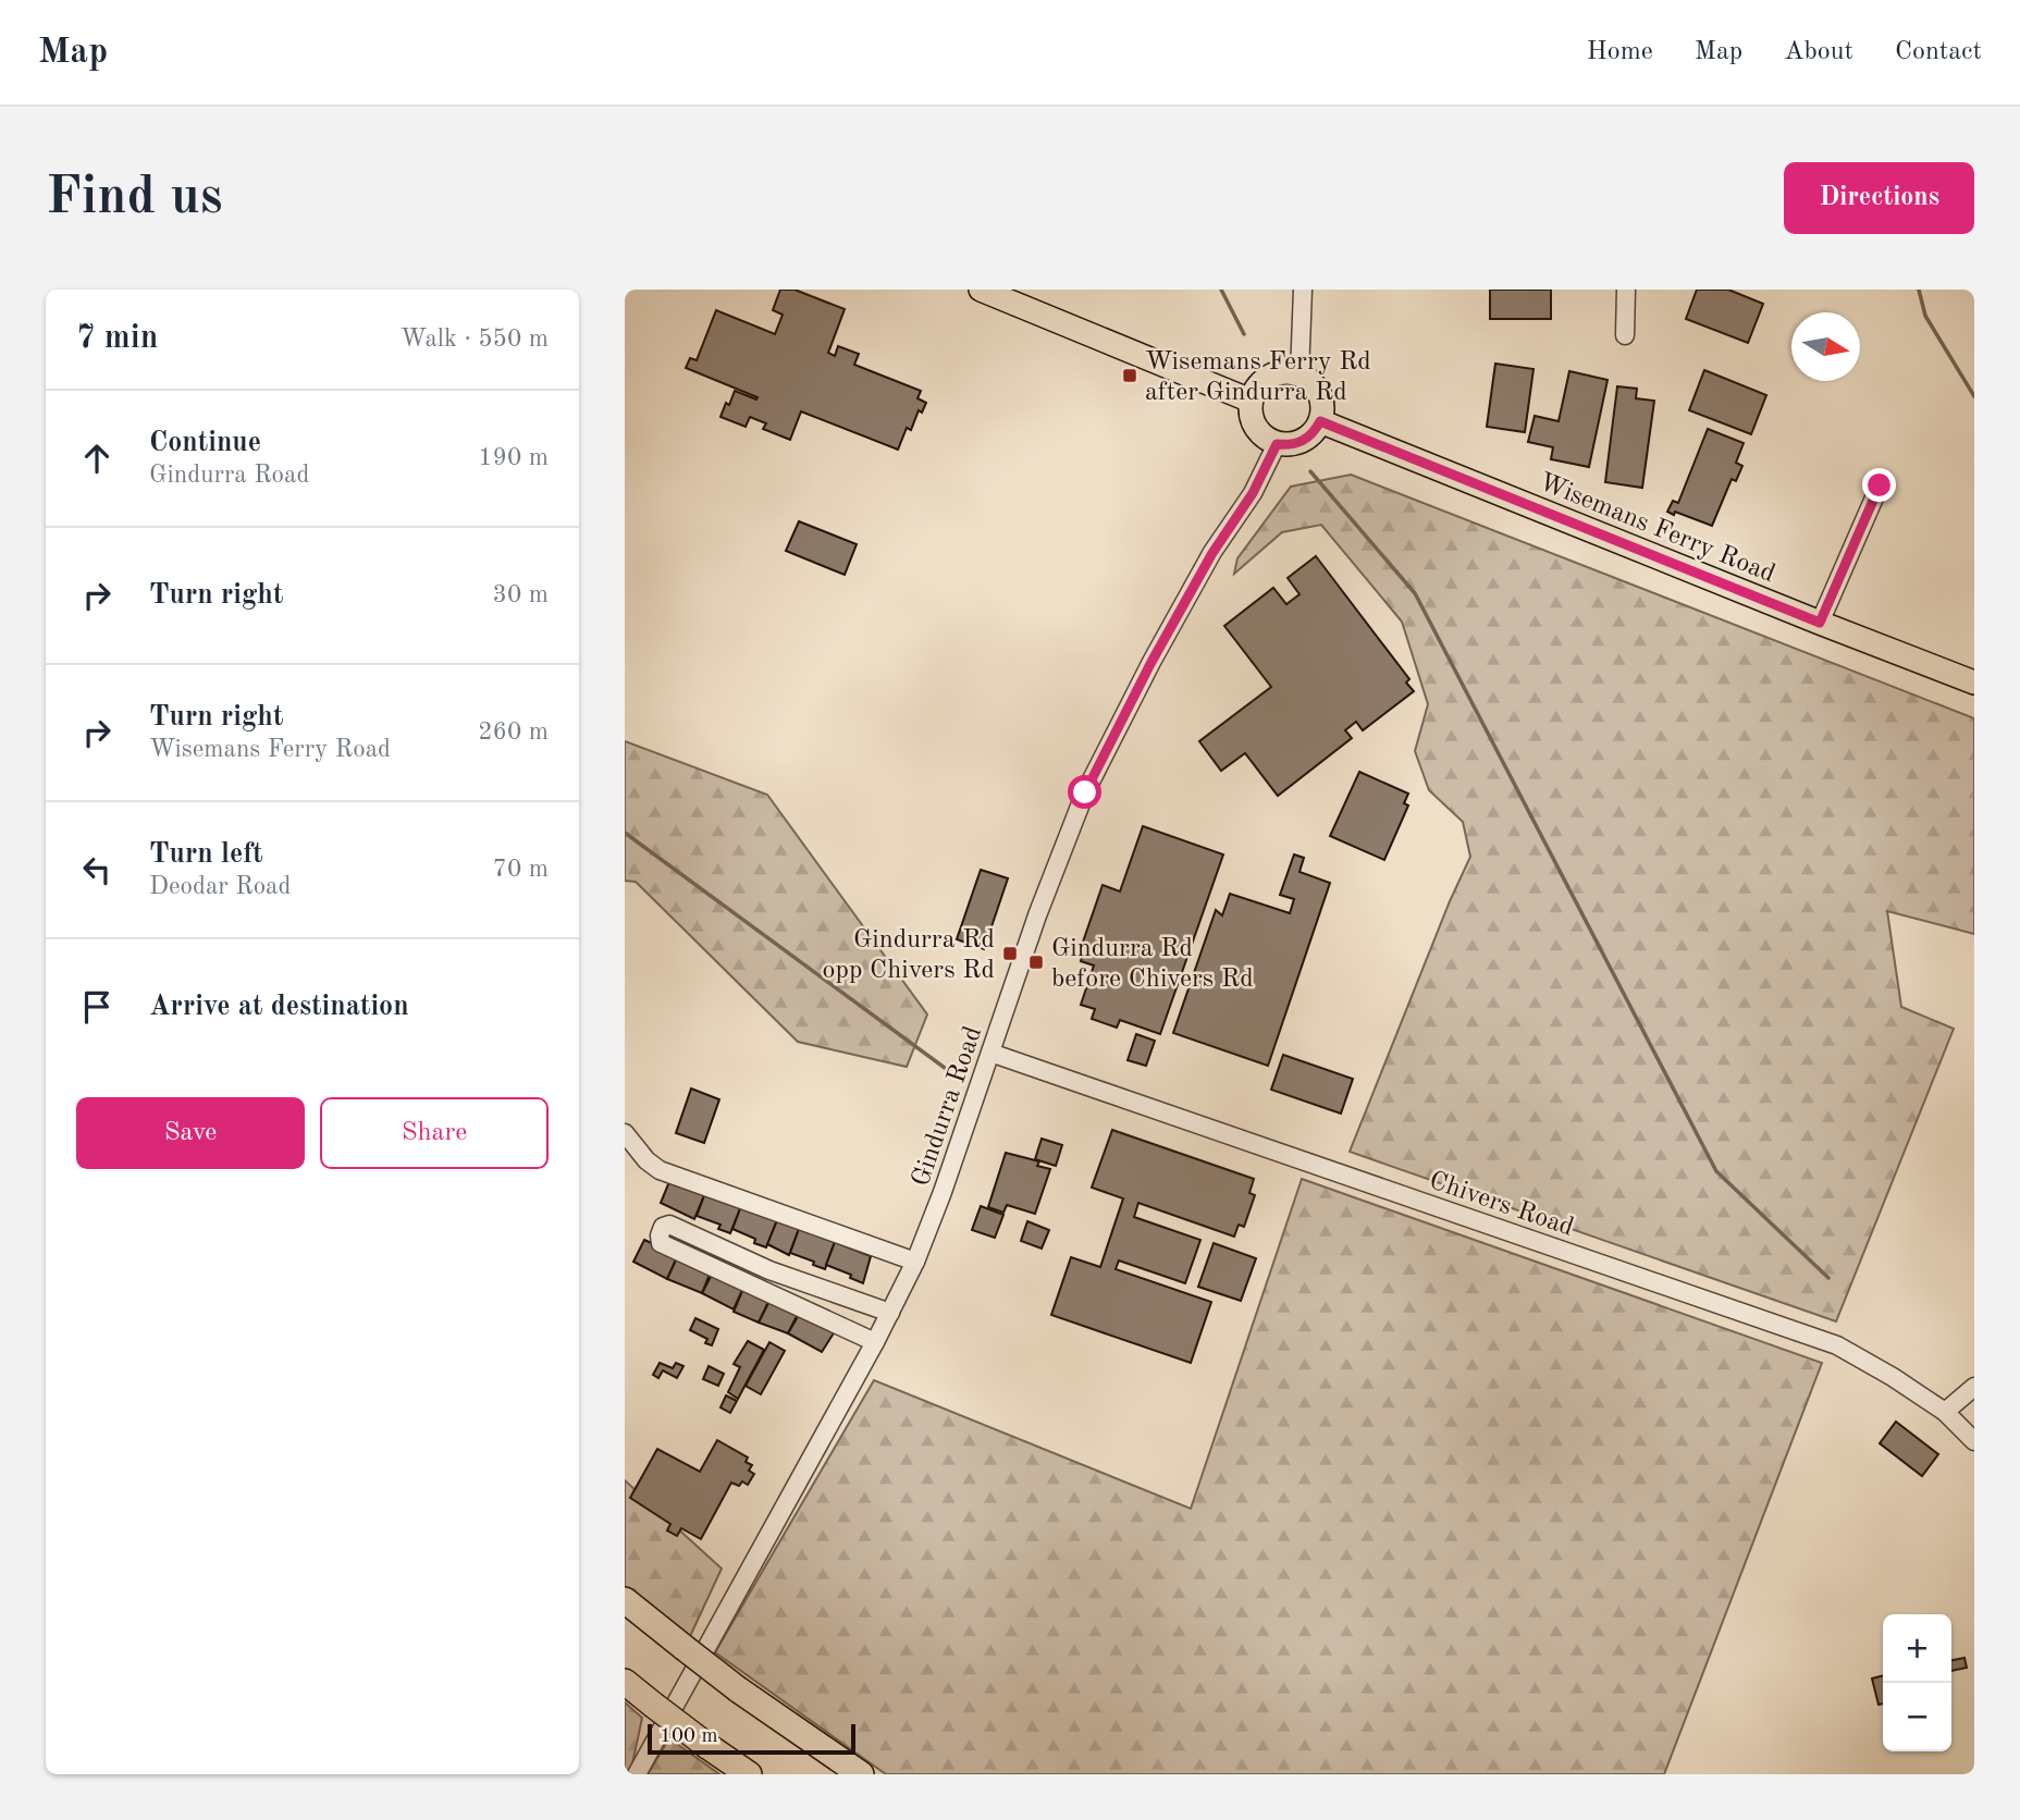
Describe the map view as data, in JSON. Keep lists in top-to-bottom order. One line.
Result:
{"streets":{"main road":["Wisemans Ferry Road"],"street":["Gindurra Road","Chivers Road"]},"crossings":[["Wisemans Ferry Road","Gindurra Road"],["Gindurra Road","Chivers Road"]],"places":{"transit":["Wisemans Ferry Rd after Gindurra Rd","Gindurra Rd opp Chivers Rd","Gindurra Rd before Chivers Rd"]},"scale_bar":"100 m","north":"right","page":{"header":"Map","nav":["Home","Map","About","Contact"],"buttons":["Directions",["Save","Share"]],"title":"Find us","heading":["7 min","Walk · 550 m"],"list":[["Continue","Gindurra Road","190 m"],["Turn right","30 m"],["Turn right","Wisemans Ferry Road","260 m"],["Turn left","Deodar Road","70 m"],"Arrive at destination"],"map_buttons":["+","−"],"scale":"100 m"}}
